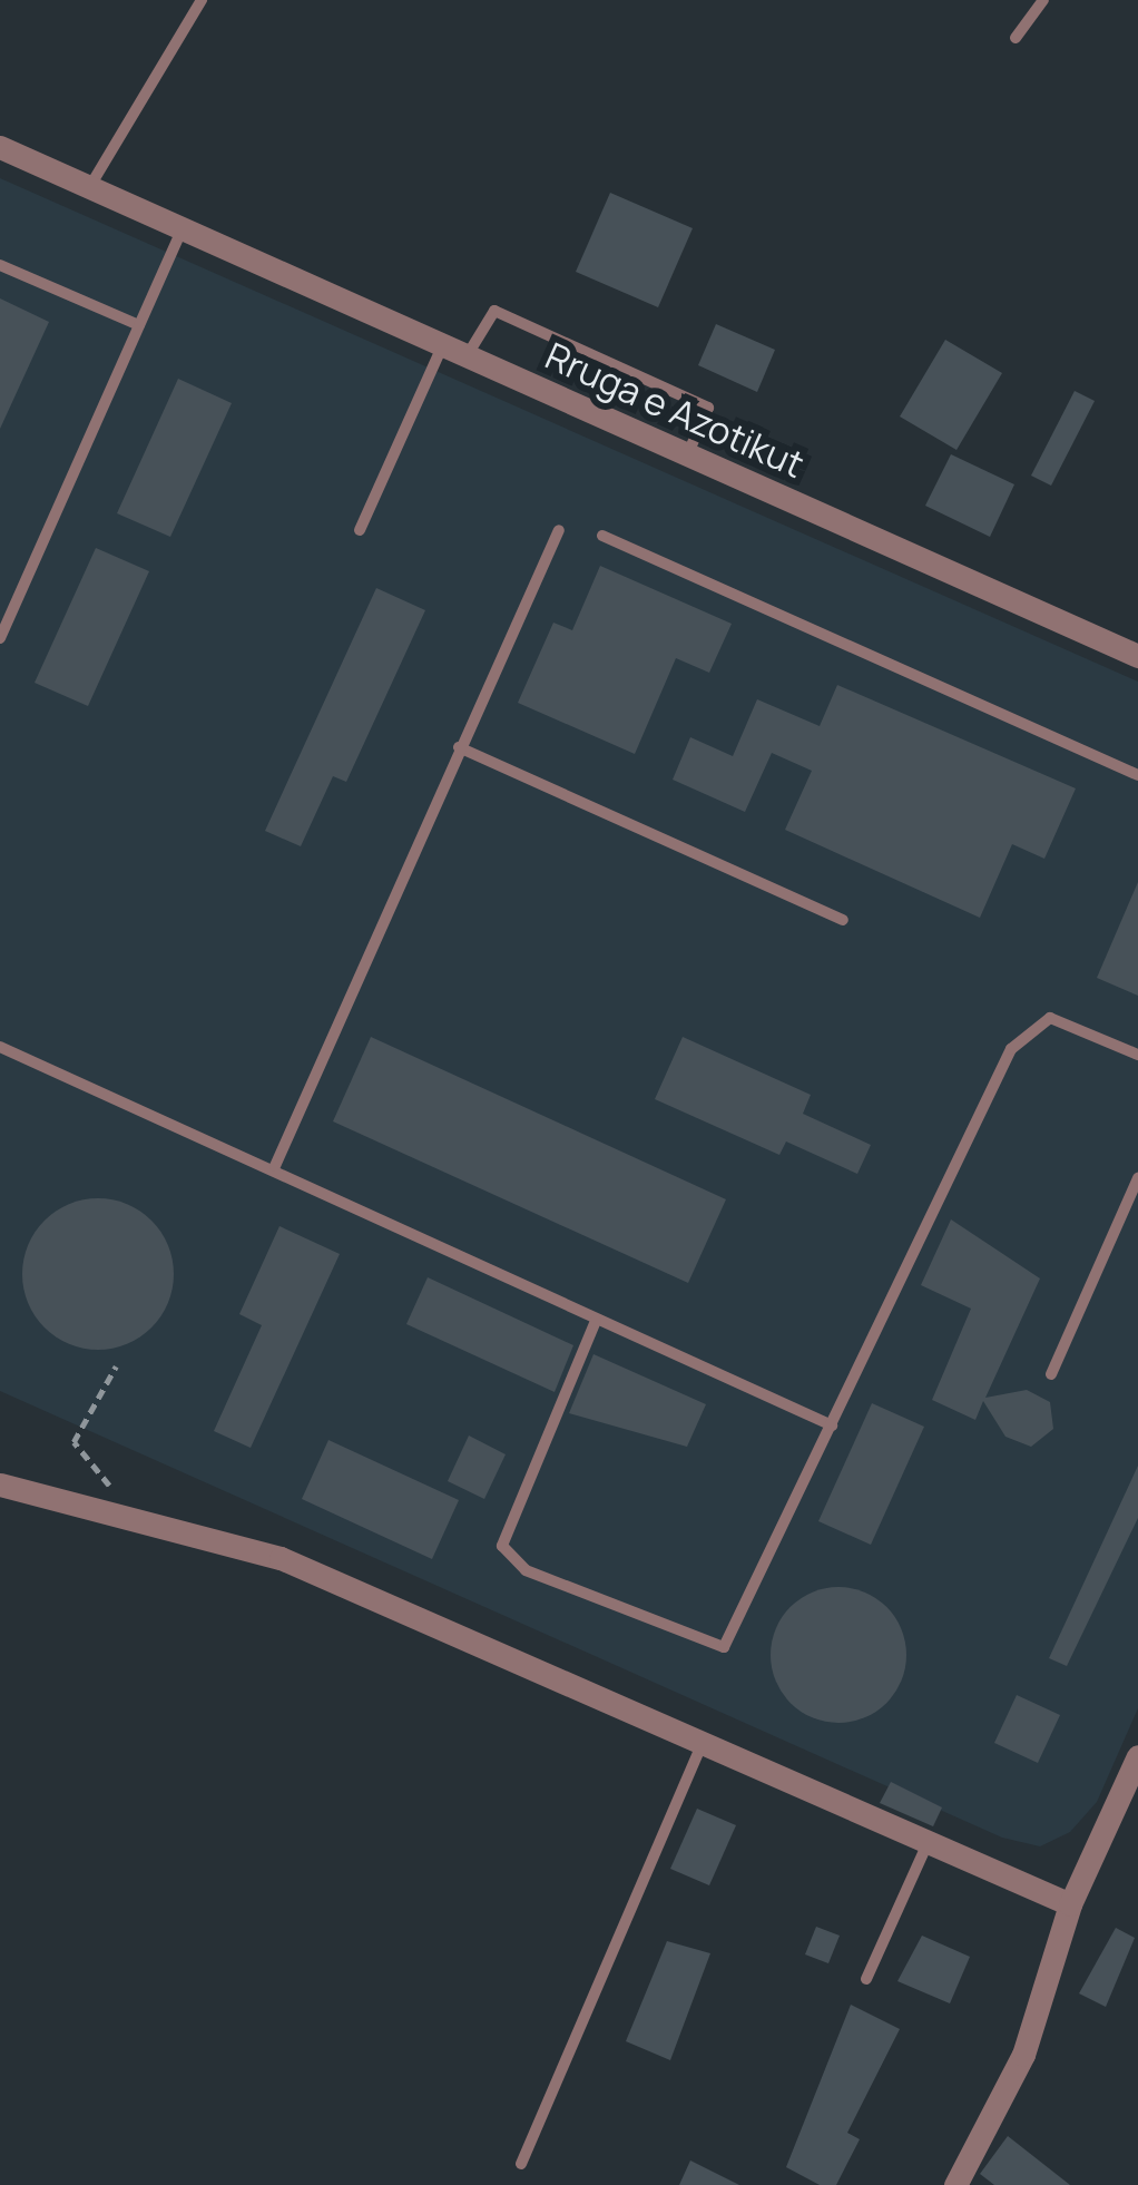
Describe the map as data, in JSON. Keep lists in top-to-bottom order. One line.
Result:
{"streets":{"street":["Rruga e Azotikut"]}}
